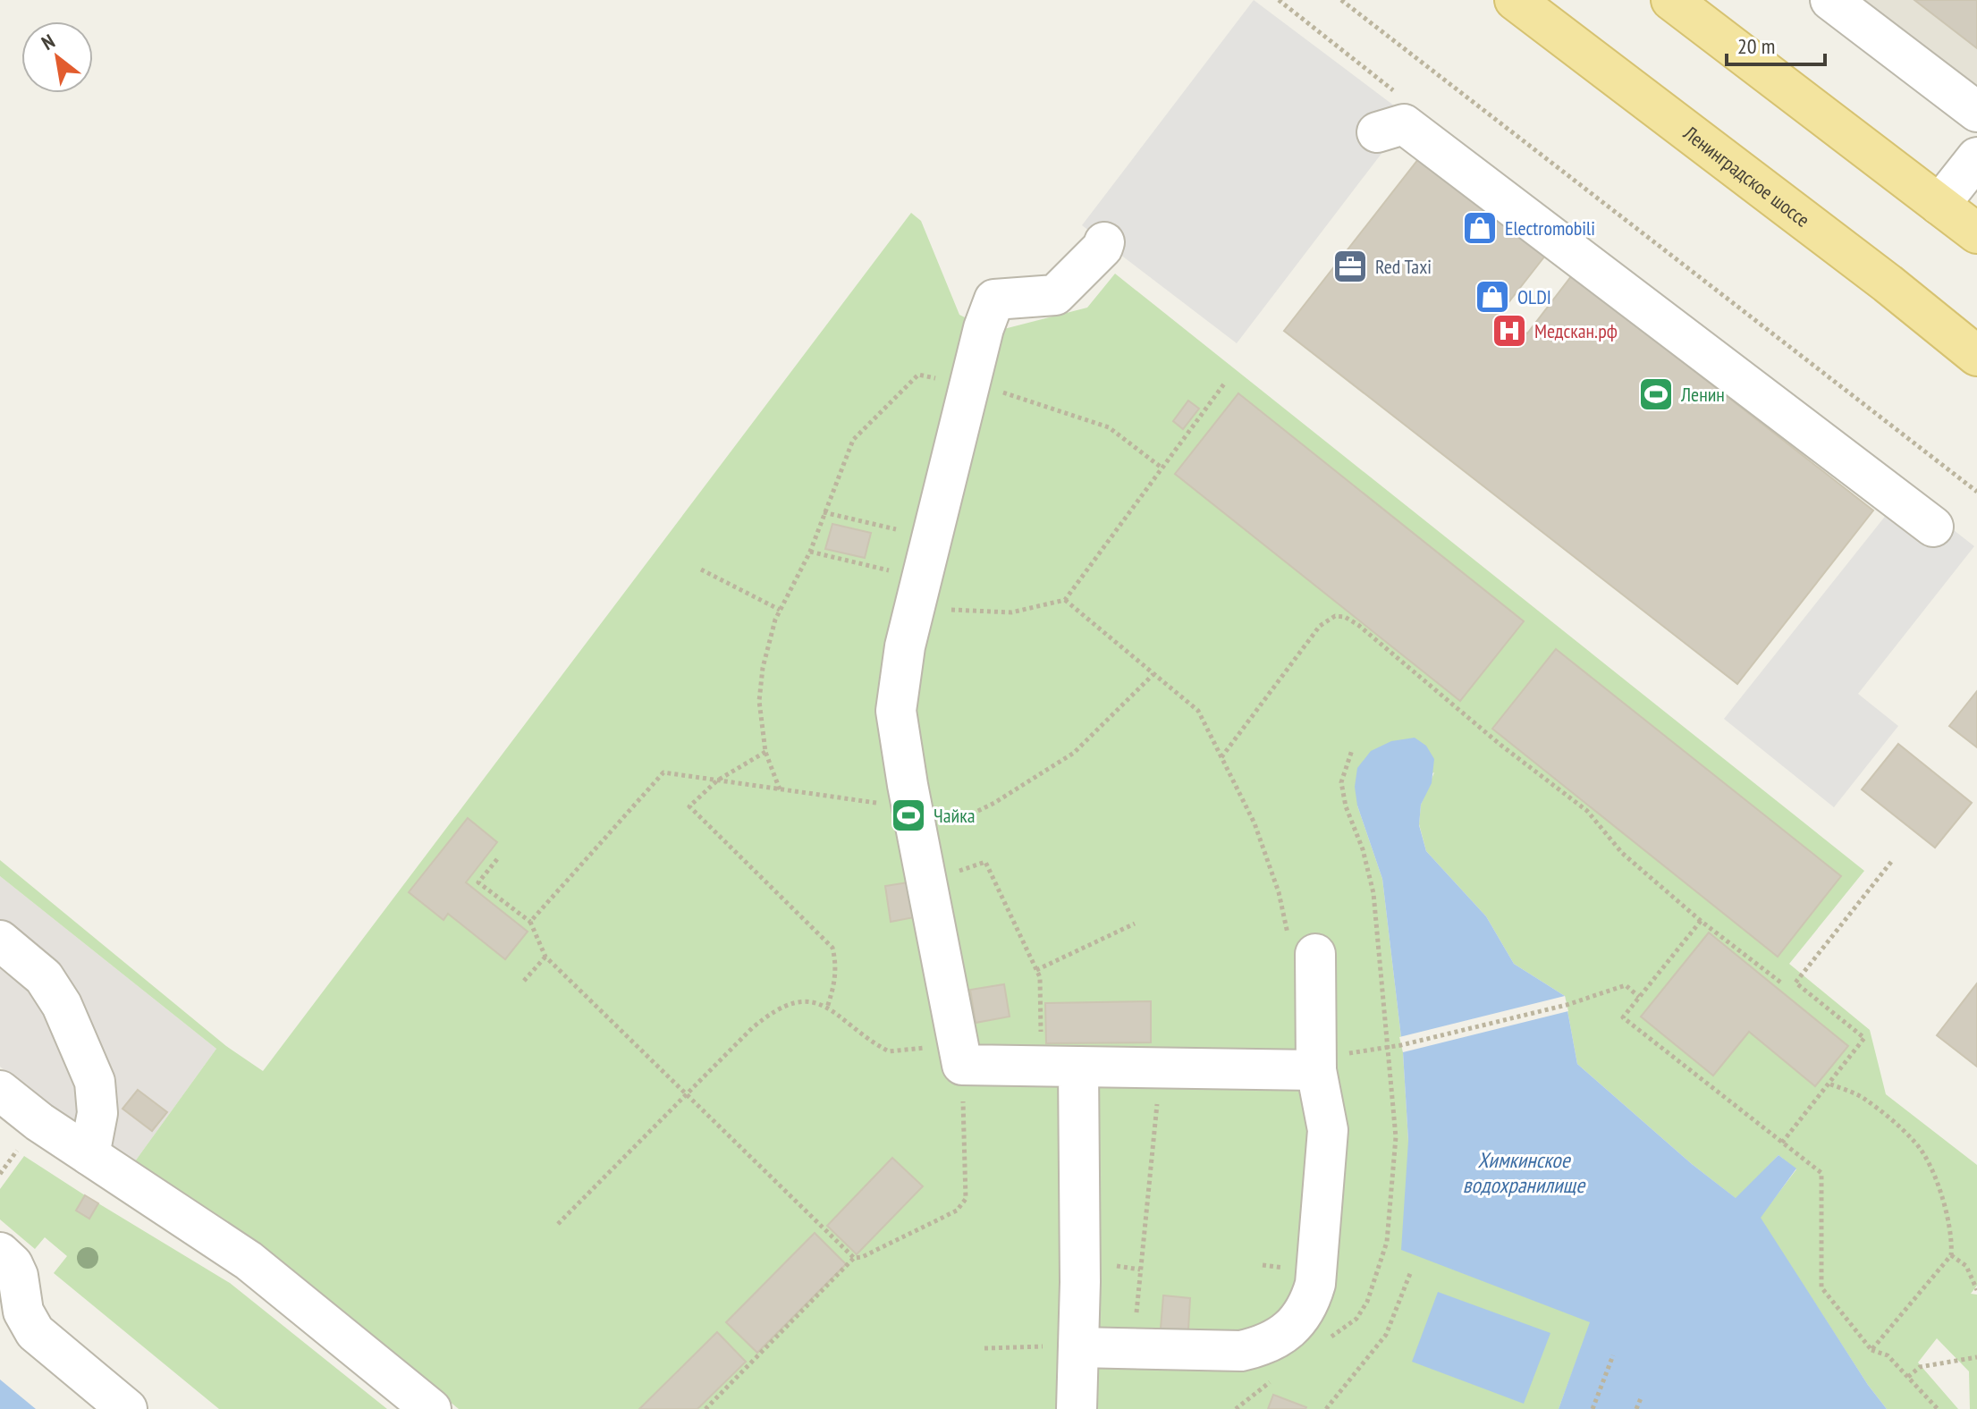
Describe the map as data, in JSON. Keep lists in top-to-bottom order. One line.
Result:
{"streets":{"main road":["Ленинградское шоссе"]},"water":["Химкинское водохранилище"],"places":{"shop":["Electromobili","OLDI"],"office":["Red Taxi"],"hospital":["Медскан.рф"],"sports":["Ленин","Чайка"]},"scale_bar":"20 m","north":"top left"}
